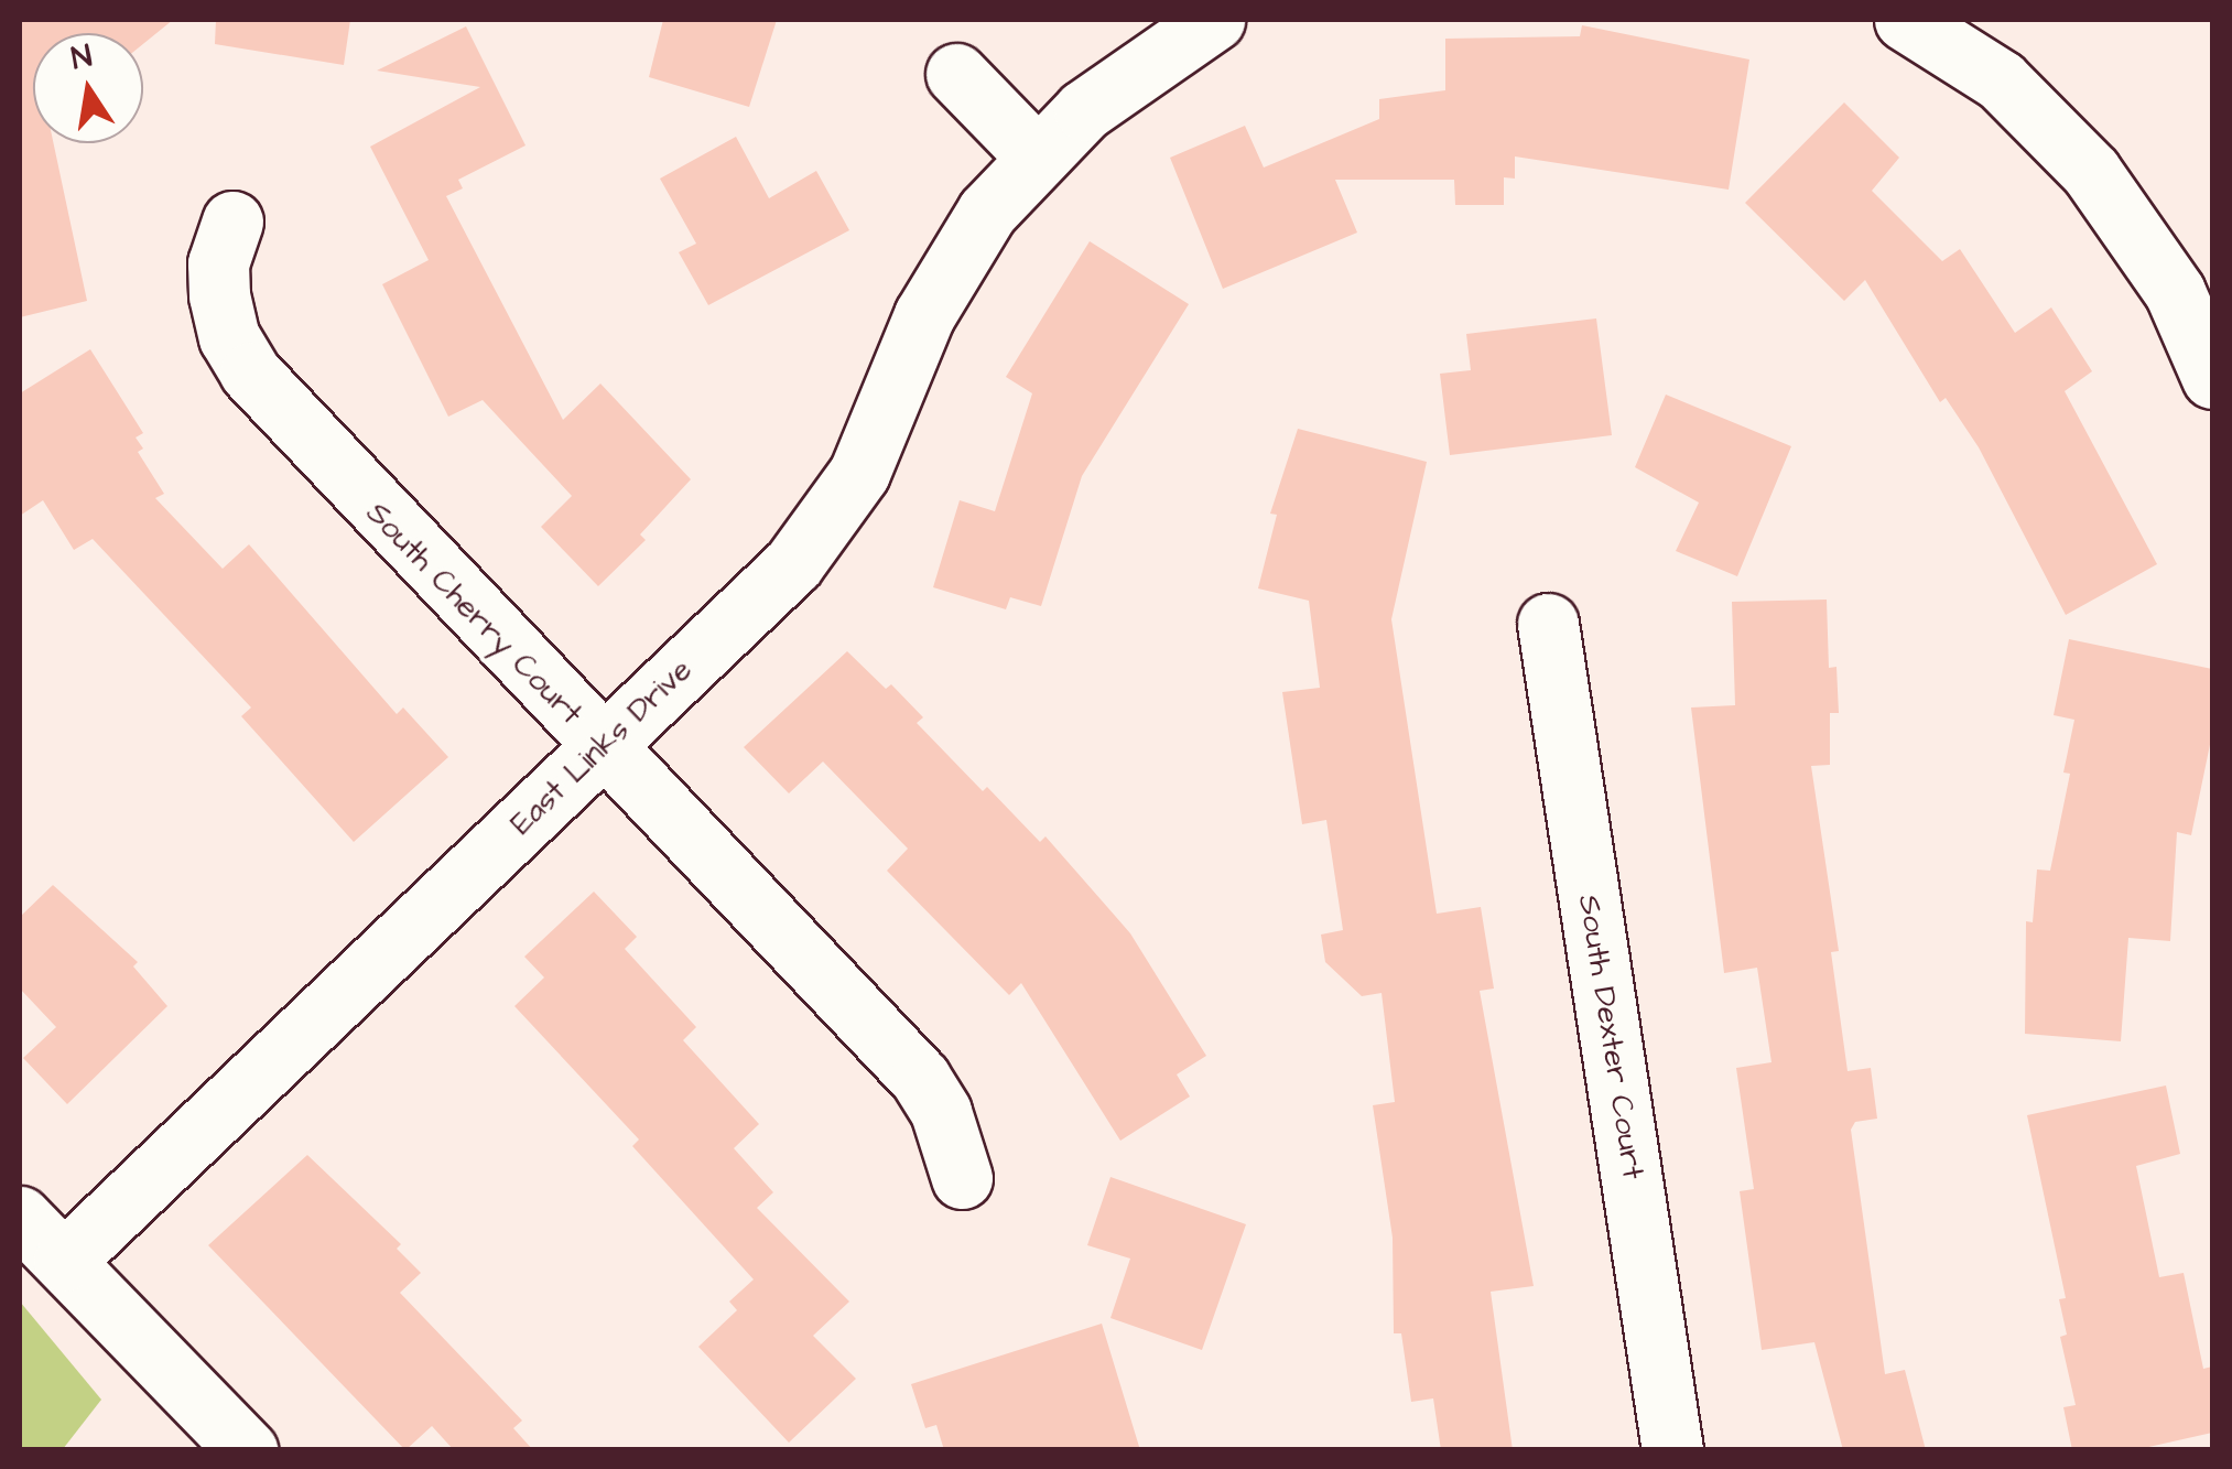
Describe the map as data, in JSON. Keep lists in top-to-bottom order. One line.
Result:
{"streets":{"street":["South Cherry Court","East Links Drive","South Dexter Court"]},"crossings":[["South Cherry Court","East Links Drive"]],"north":"top"}
